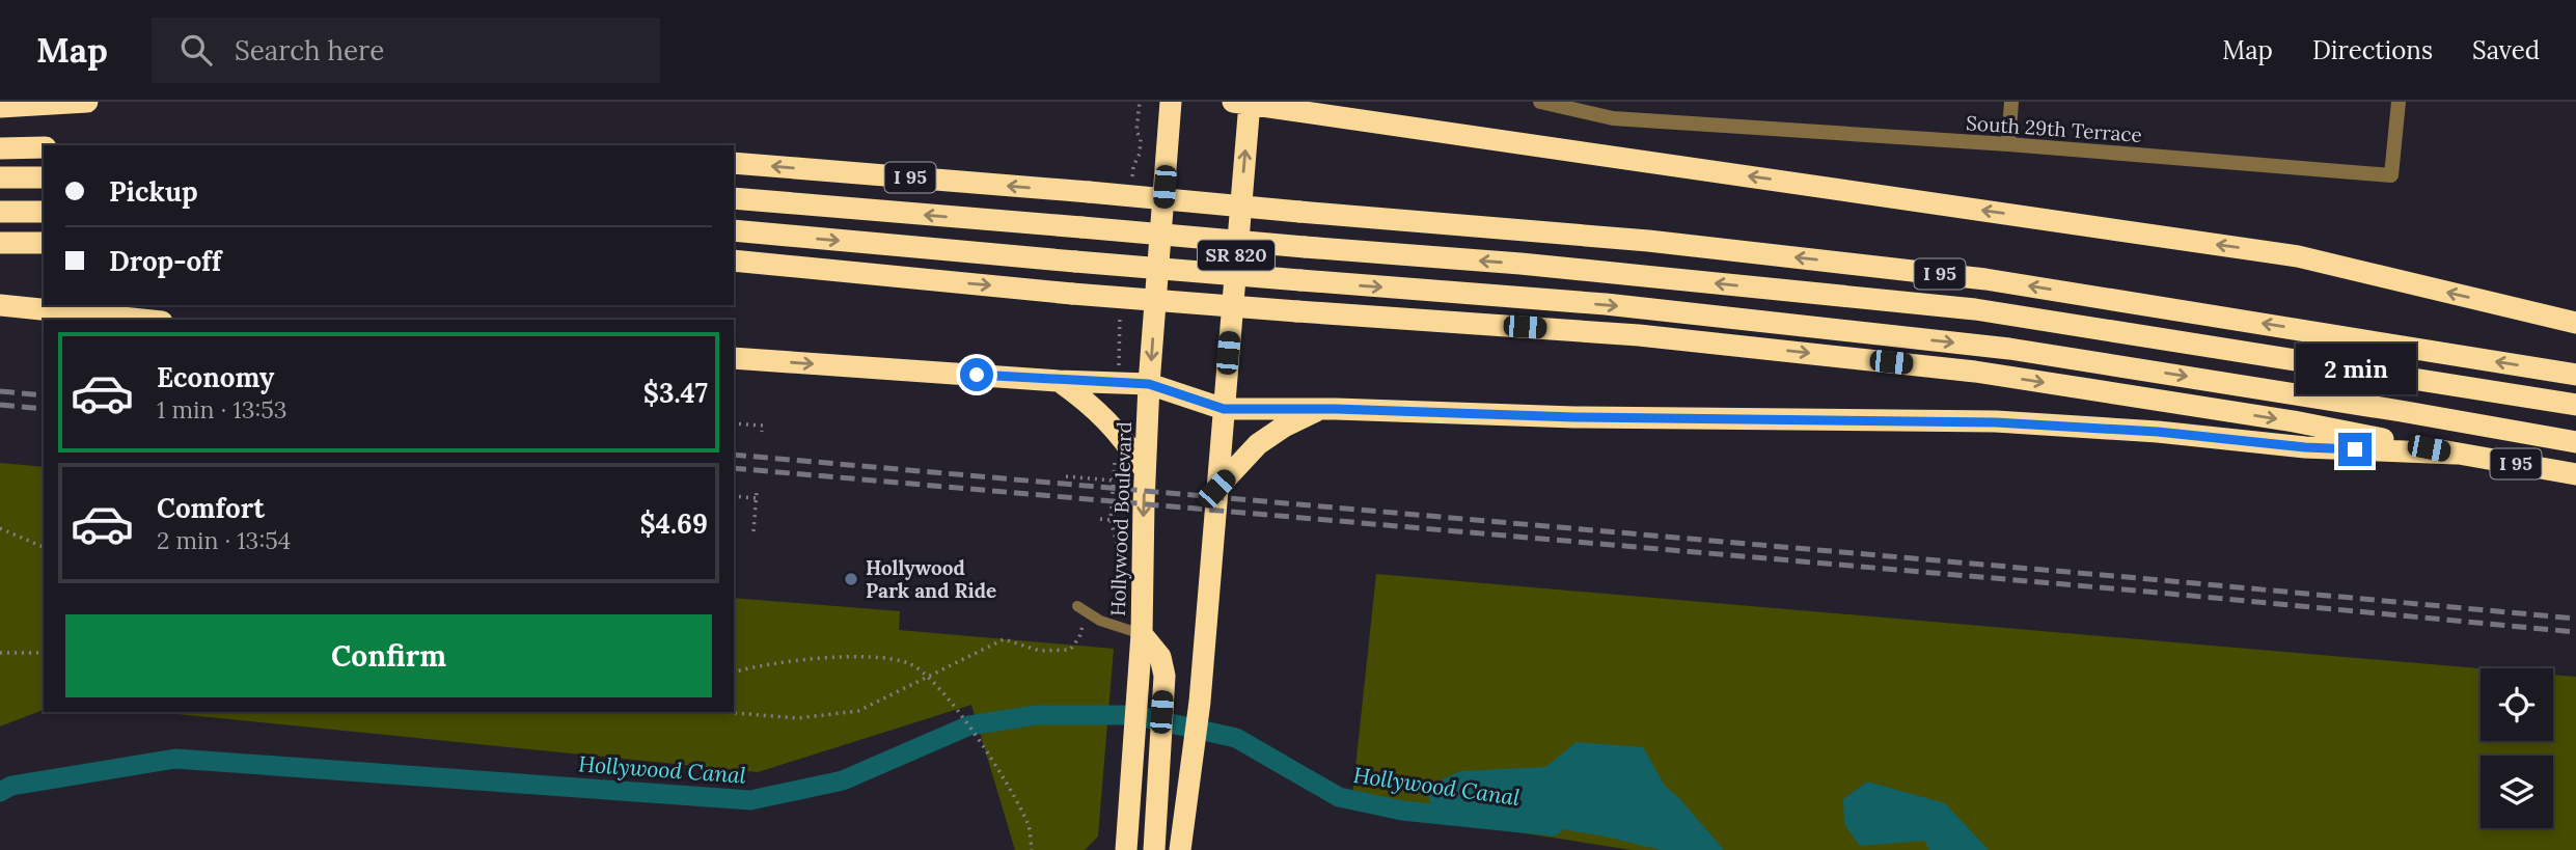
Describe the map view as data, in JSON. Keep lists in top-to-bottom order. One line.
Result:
{"streets":{"highway":["I 95","SR 820","Hollywood Boulevard"],"street":["South 29th Terrace"]},"water":["Hollywood Canal"],"places":["Hollywood Park and Ride"],"page":{"header":"Map","search":"Search here","nav":["Map","Directions","Saved"],"banner":["Pickup","Drop-off"],"list":[{"name":"Economy","note":"1 min · 13:53","value":"$3.47"},{"name":"Comfort","note":"2 min · 13:54","value":"$4.69"}],"bubble":"2 min","buttons":"Confirm"}}
